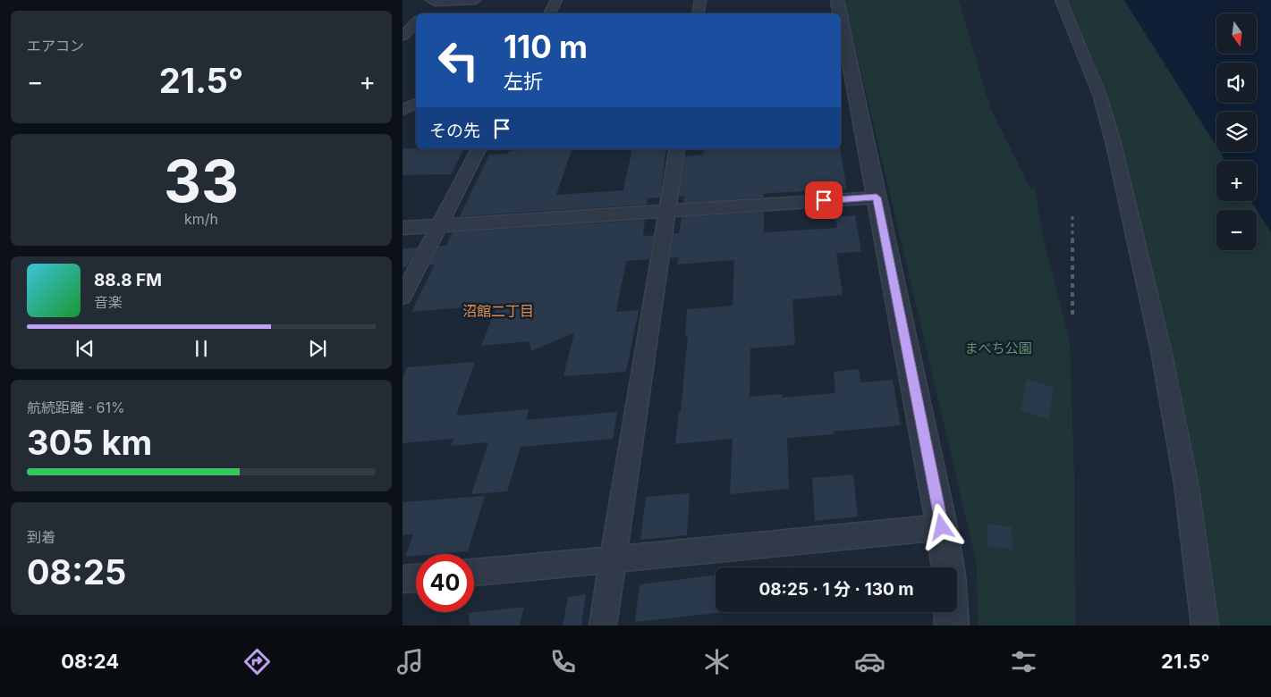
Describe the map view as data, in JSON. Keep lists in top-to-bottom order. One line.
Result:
{"districts":["沼館二丁目"],"parks":["まべち公園"],"north":"bottom","page":{"tile":["エアコン",["33","km/h"],["航続距離 · 61%","305 km"],["到着","08:25"]],"map_buttons":["+","−"],"turn":["110 m","左折"],"heat":["−","21.5°","+"],"then":"その先","song":["88.8 FM","音楽"],"limit":"40","trip":"08:25 · 1 分 · 130 m","tabs":["08:24","21.5°"]}}
